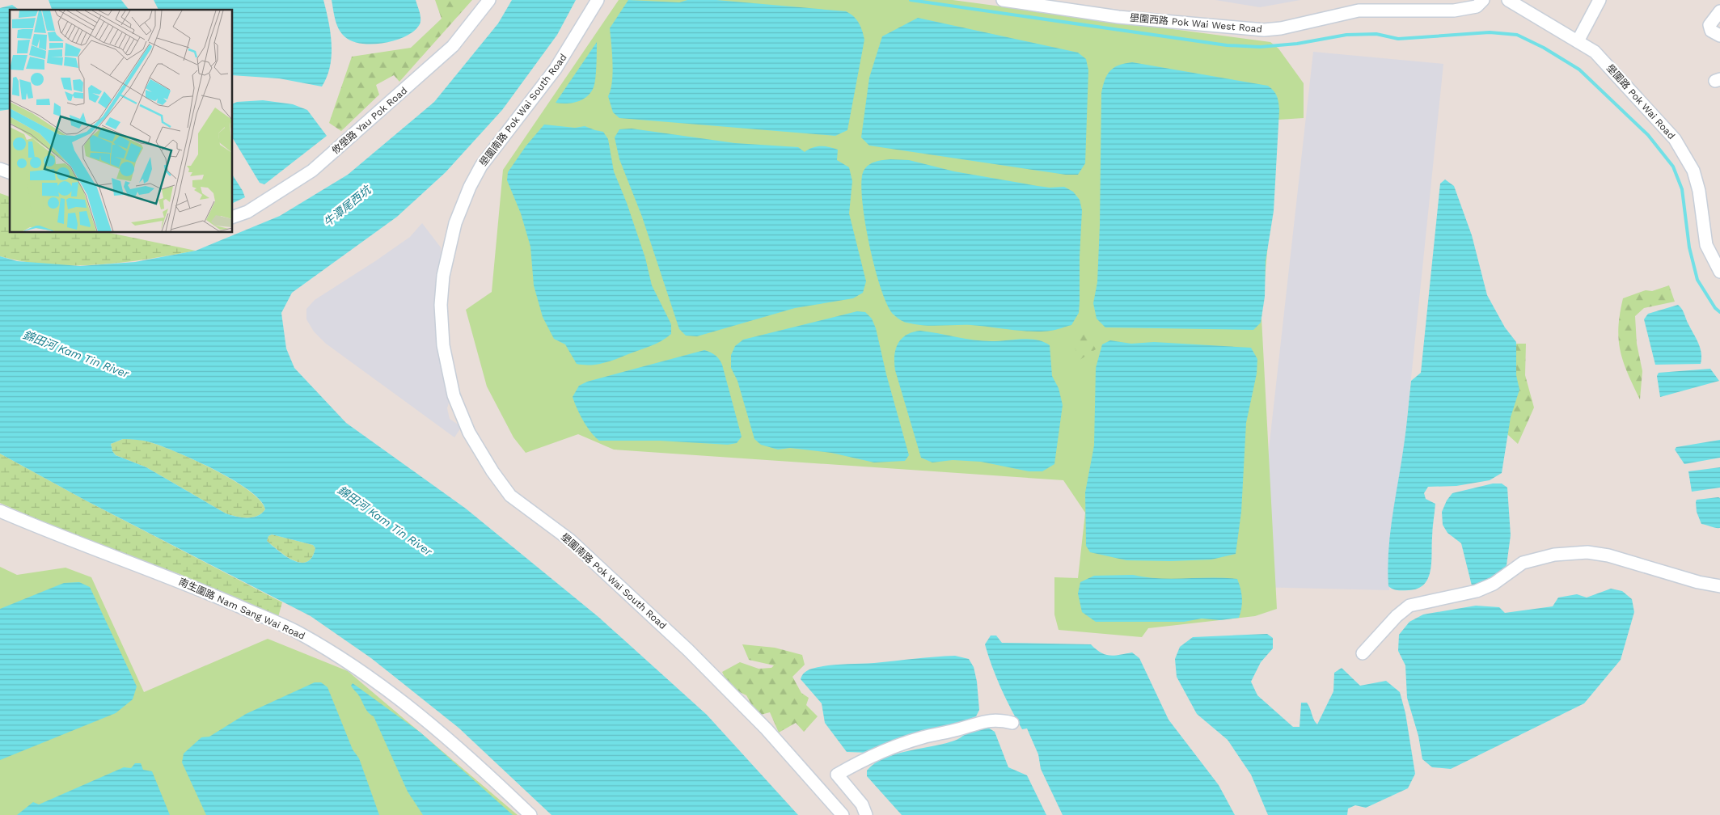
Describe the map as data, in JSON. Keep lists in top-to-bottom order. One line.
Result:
{"streets":{"street":["壆圍西路 Pok Wai West Road","壆圍路 Pok Wai Road","壆圍南路 Pok Wai South Road","攸壆路 Yau Pok Road","南生圍路 Nam Sang Wai Road"]},"water":["牛潭尾西坑","錦田河 Kam Tin River"]}
